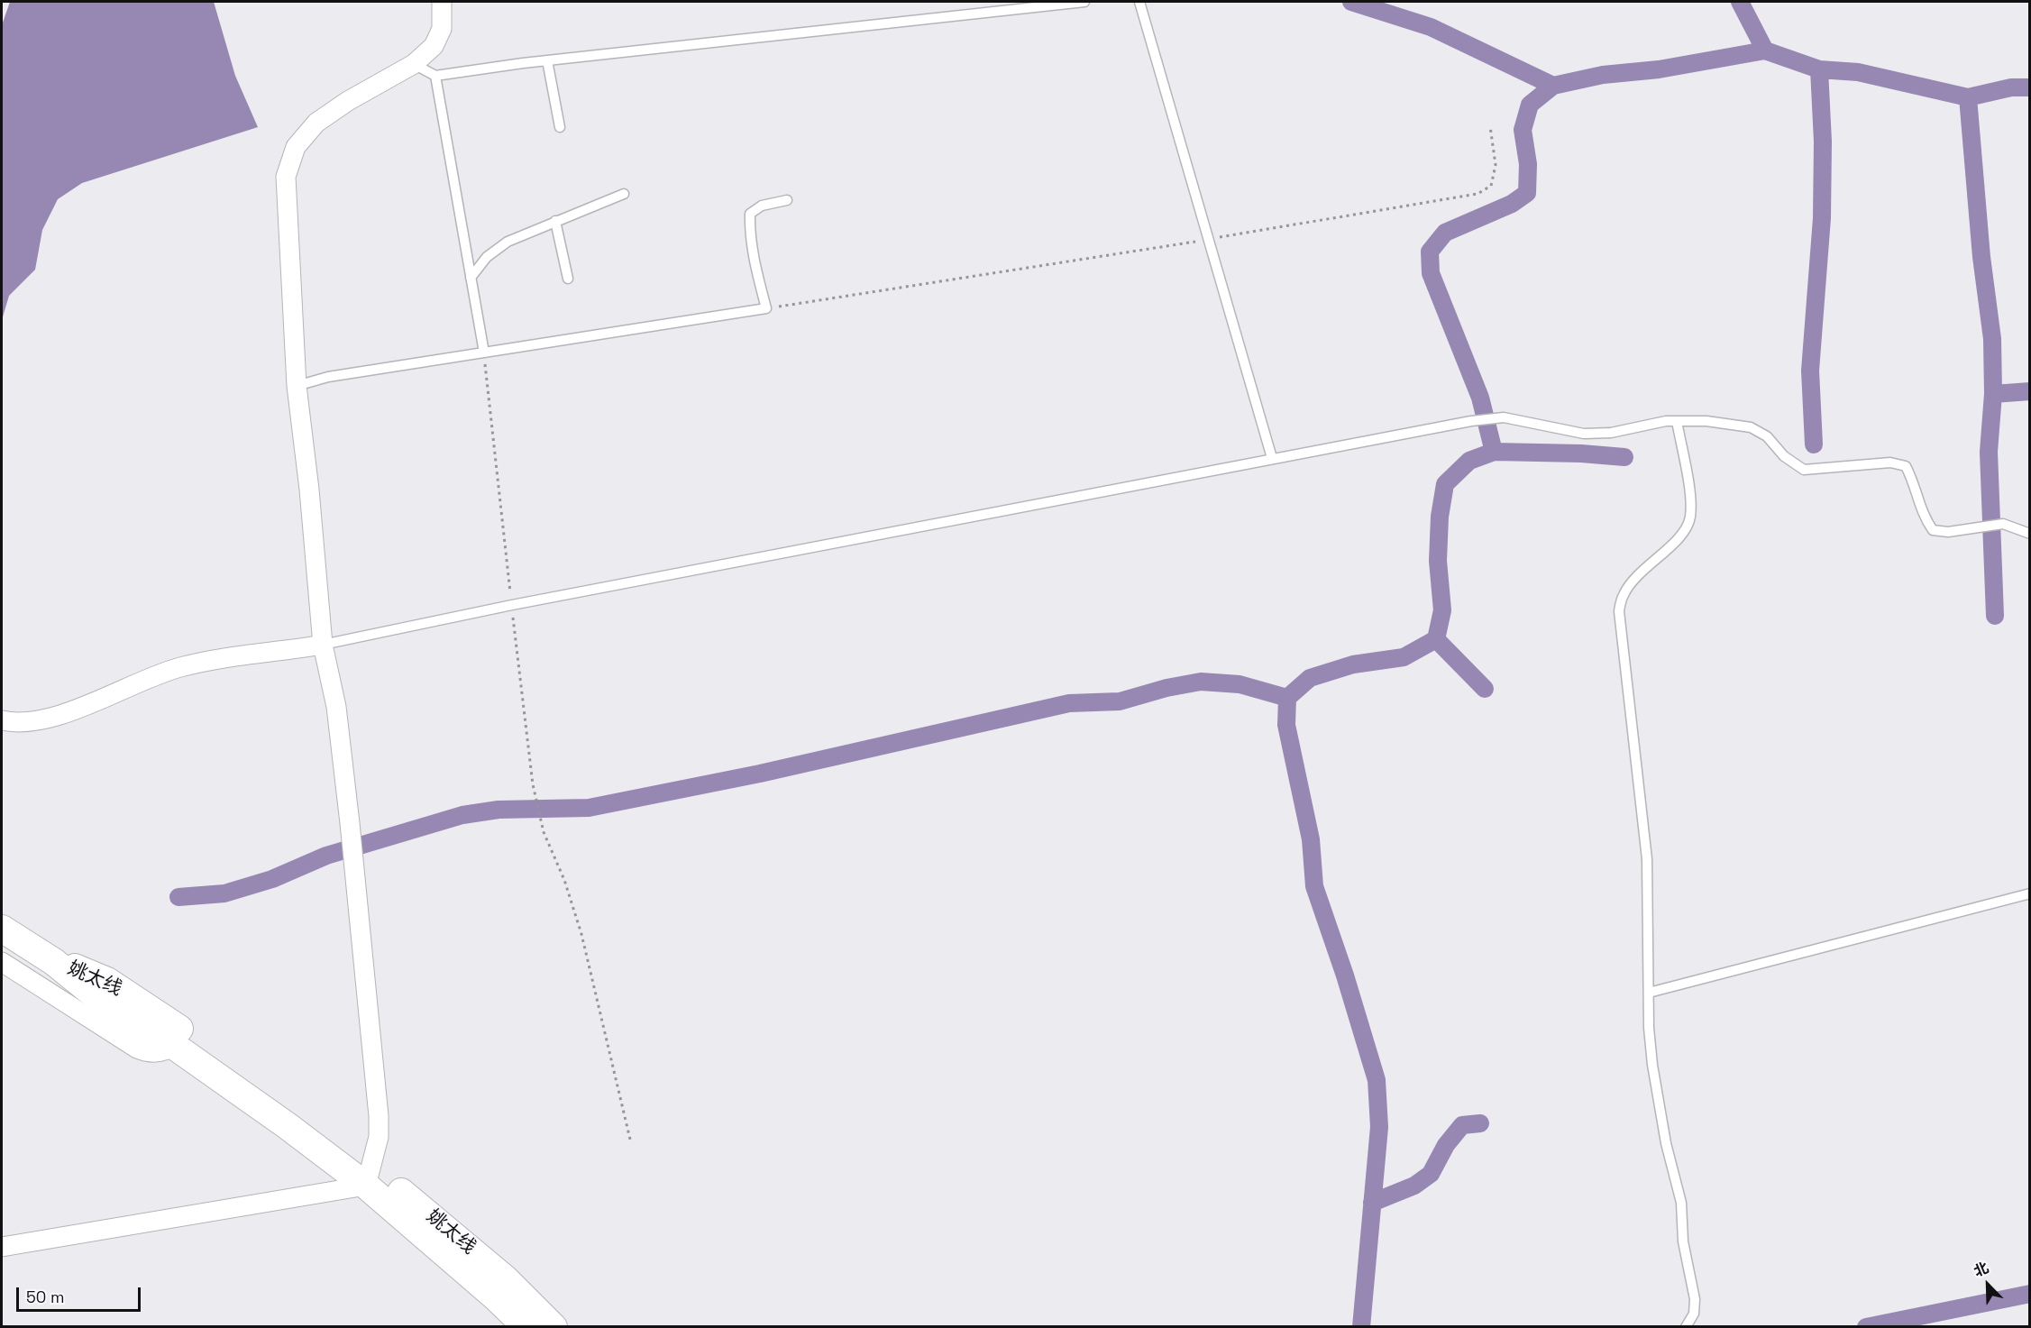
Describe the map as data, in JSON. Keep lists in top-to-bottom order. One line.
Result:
{"streets":{"main road":["姚太线"]},"scale_bar":"50 m","north":"top left"}
